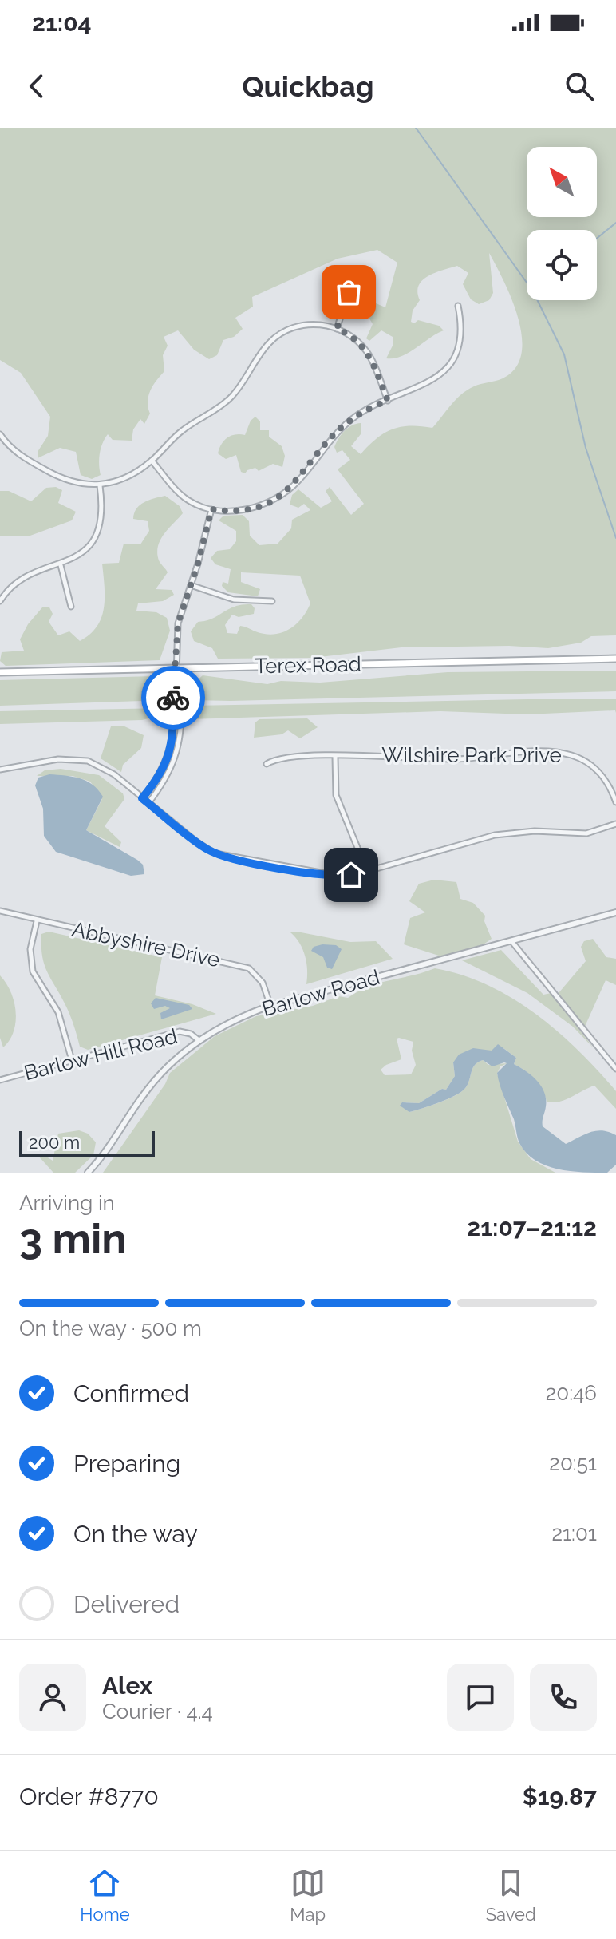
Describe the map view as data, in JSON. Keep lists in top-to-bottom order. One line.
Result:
{"streets":{"main road":["Terex Road"],"street":["Wilshire Park Drive","Abbyshire Drive","Barlow Road","Barlow Hill Road"]},"crossings":[["Abbyshire Drive","Barlow Road"],["Barlow Road","Barlow Hill Road"]],"scale_bar":"200 m","north":"top left","page":{"status":"21:04","header":"Quickbag","scale":"200 m","heading":["3 min","Arriving in","21:07–21:12"],"panel":["Alex","Courier · 4.4","Order #8770","$19.87"],"bar":"On the way · 500 m","list":[["Confirmed","20:46"],["Preparing","20:51"],["On the way","21:01"],"Delivered"],"tabs":["Home","Map","Saved"]}}
